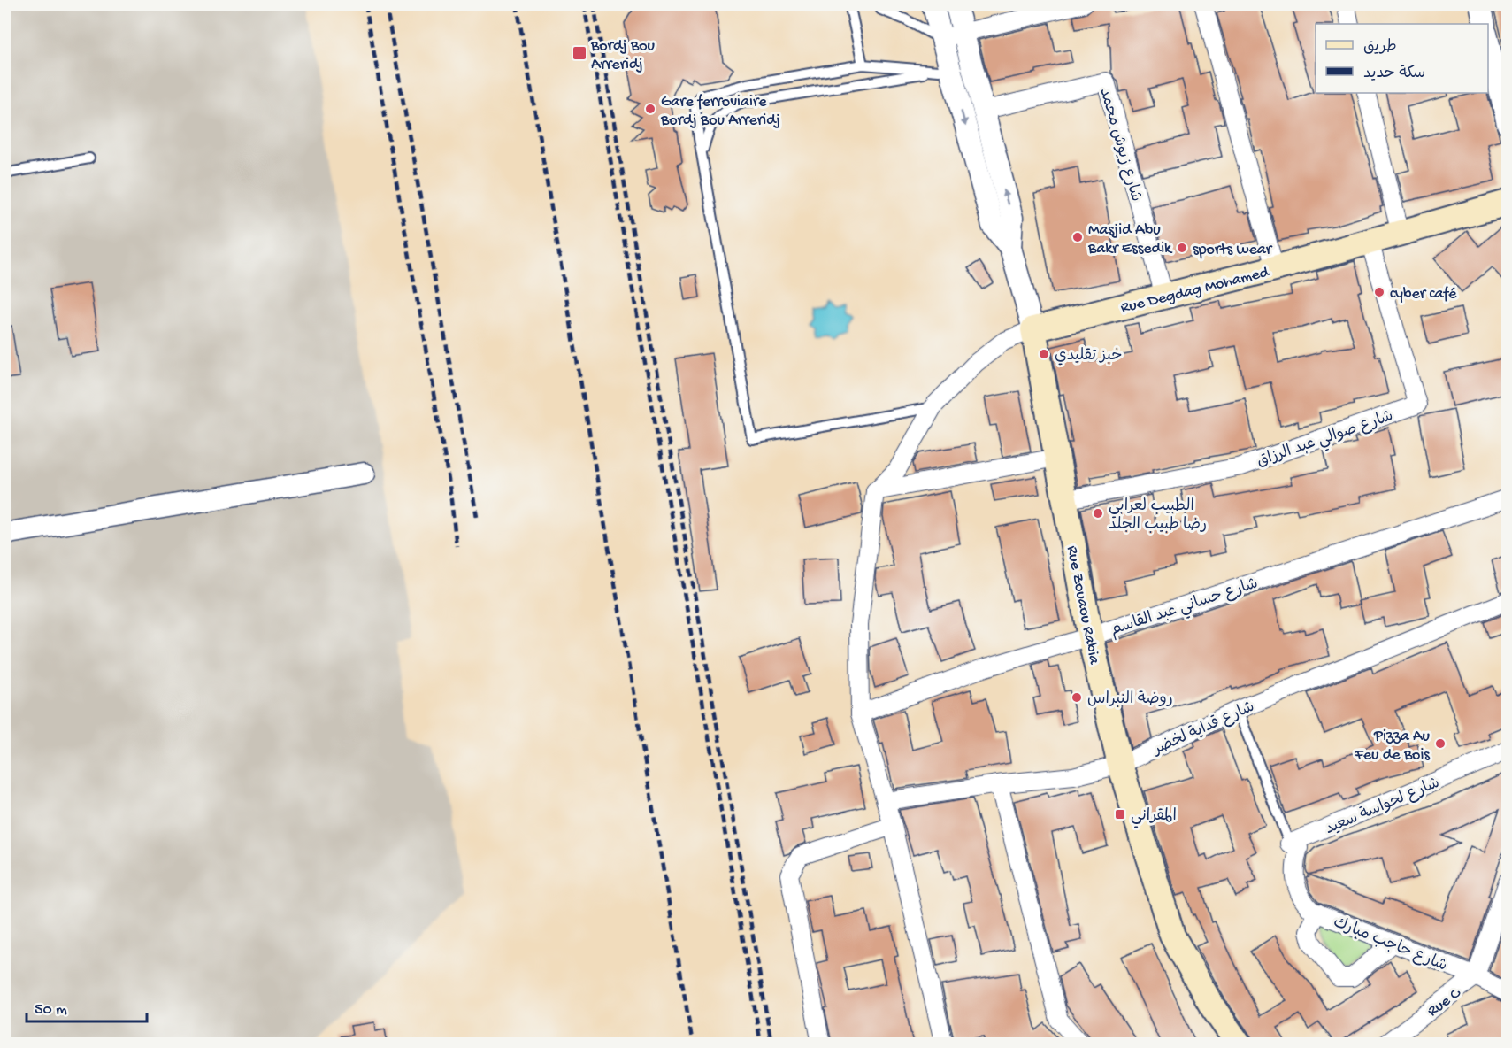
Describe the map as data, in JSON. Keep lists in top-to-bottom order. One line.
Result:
{"streets":{"main road":["Rue Degdag Mohamed","Rue Zouaou Rabia"],"street":["شارع زيوش محمد","شارع صوالي عبد الرزاق","شارع حساني عبد القاسم","شارع قداية لخضر","شارع لحواسة سعيد","شارع حاجب مبارك","Rue C"]},"crossings":[["شارع زيوش محمد","Rue Degdag Mohamed"],["Rue Degdag Mohamed","شارع صوالي عبد الرزاق"],["Rue Degdag Mohamed","Rue Zouaou Rabia"],["شارع صوالي عبد الرزاق","Rue Zouaou Rabia"],["Rue Zouaou Rabia","شارع حساني عبد القاسم"],["Rue Zouaou Rabia","شارع قداية لخضر"],["شارع لحواسة سعيد","شارع حاجب مبارك"],["شارع حاجب مبارك","Rue C"]],"places":{"transit":["Bordj Bou Arreridj","المقراني"],"other":["Gare ferroviaire Bordj Bou Arreridj","Masjid Abu Bakr Essedik","sports wear","cyber café","خبز تقليدي","الطبيب لعرابي رضا طبيب الجلد","روضة النبراس","Pizza Au Feu de Bois"]},"legend":["طريق","سكة حديد"],"scale_bar":"50 m"}
